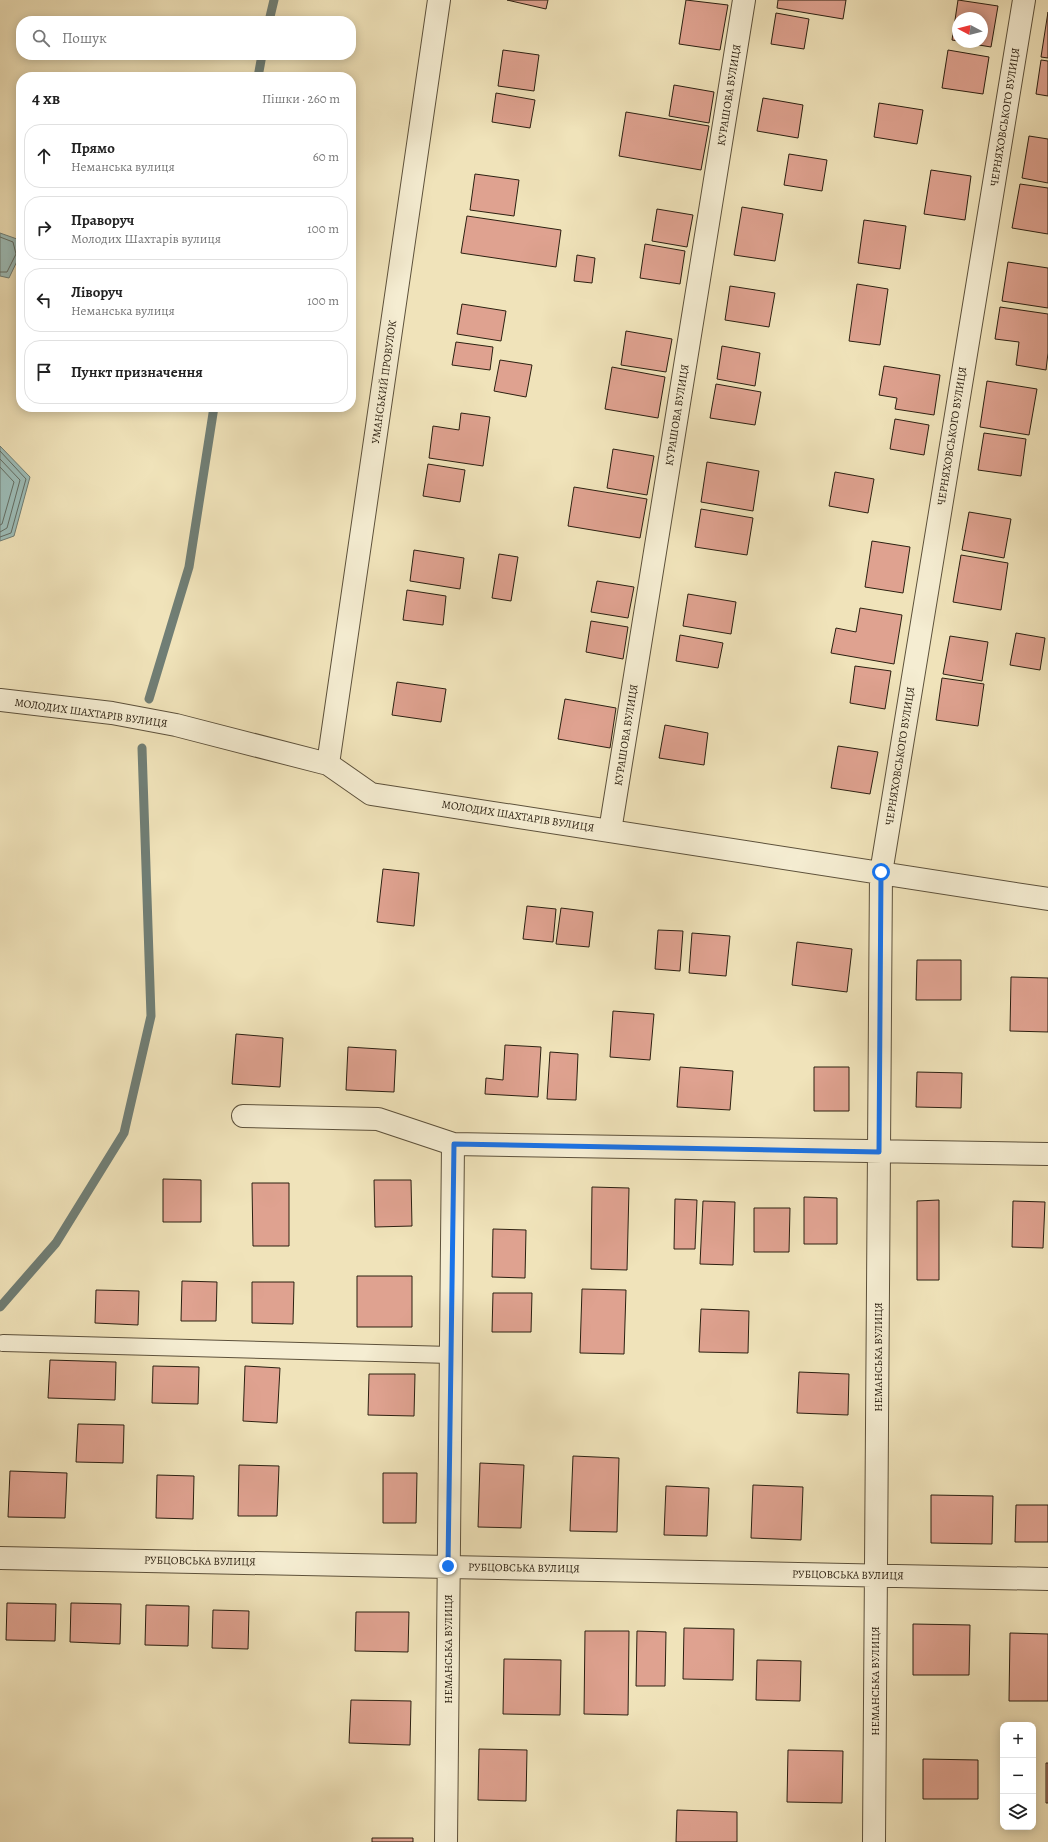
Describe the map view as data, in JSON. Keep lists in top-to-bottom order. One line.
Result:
{"streets":{"street":["КУРАШОВА ВУЛИЦЯ","ЧЕРНЯХОВСЬКОГО ВУЛИЦЯ","УМАНСЬКИЙ ПРОВУЛОК","МОЛОДИХ ШАХТАРІВ ВУЛИЦЯ","НЕМАНСЬКА ВУЛИЦЯ","РУБЦОВСЬКА ВУЛИЦЯ"]},"crossings":[["КУРАШОВА ВУЛИЦЯ","МОЛОДИХ ШАХТАРІВ ВУЛИЦЯ"],["ЧЕРНЯХОВСЬКОГО ВУЛИЦЯ","МОЛОДИХ ШАХТАРІВ ВУЛИЦЯ"],["ЧЕРНЯХОВСЬКОГО ВУЛИЦЯ","НЕМАНСЬКА ВУЛИЦЯ"],["УМАНСЬКИЙ ПРОВУЛОК","МОЛОДИХ ШАХТАРІВ ВУЛИЦЯ"],["МОЛОДИХ ШАХТАРІВ ВУЛИЦЯ","НЕМАНСЬКА ВУЛИЦЯ"],["НЕМАНСЬКА ВУЛИЦЯ","РУБЦОВСЬКА ВУЛИЦЯ"]],"north":"left","page":{"search":"Пошук","heading":["4 хв","Пішки · 260 m"],"list":[["Прямо","Неманська вулиця","60 m"],["Праворуч","Молодих Шахтарів вулиця","100 m"],["Ліворуч","Неманська вулиця","100 m"],"Пункт призначення"],"map_buttons":["+","−"]}}
